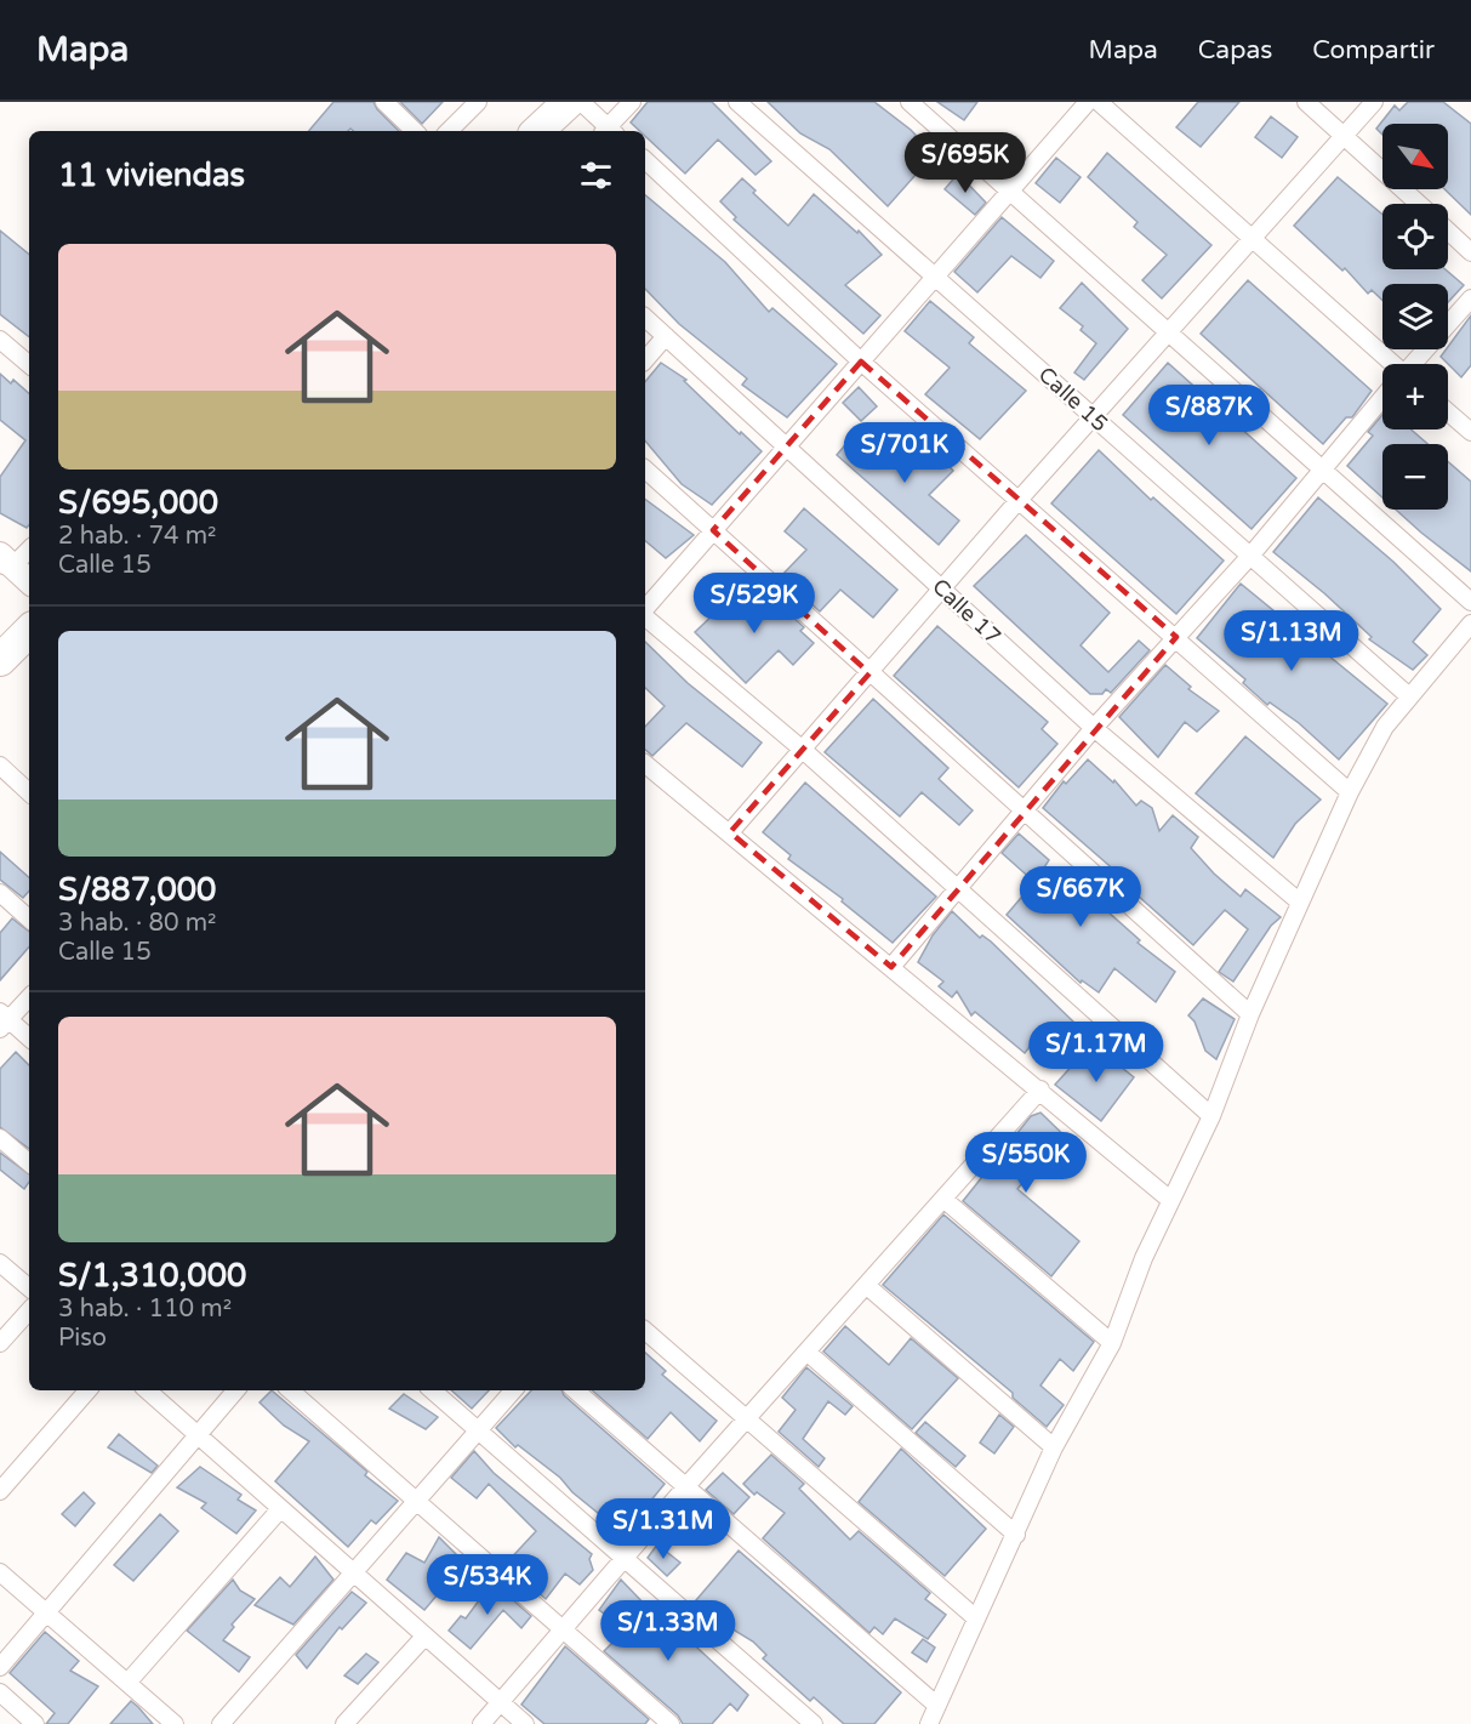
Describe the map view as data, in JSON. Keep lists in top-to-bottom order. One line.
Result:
{"streets":{"street":["Calle 15","Calle 17"]},"north":"bottom right","page":{"header":"Mapa","nav":["Mapa","Capas","Compartir"],"map_buttons":["+","−"],"heading":"11 viviendas","price":["S/695K","S/887K","S/701K","S/529K","S/1.13M","S/667K","S/1.17M","S/550K","S/1.31M","S/534K","S/1.33M"],"list":[{"name":"S/695,000","note":"2 hab. · 74 m² · Calle 15"},{"name":"S/887,000","note":"3 hab. · 80 m² · Calle 15"},{"name":"S/1,310,000","note":"3 hab. · 110 m² · Piso"}]}}
